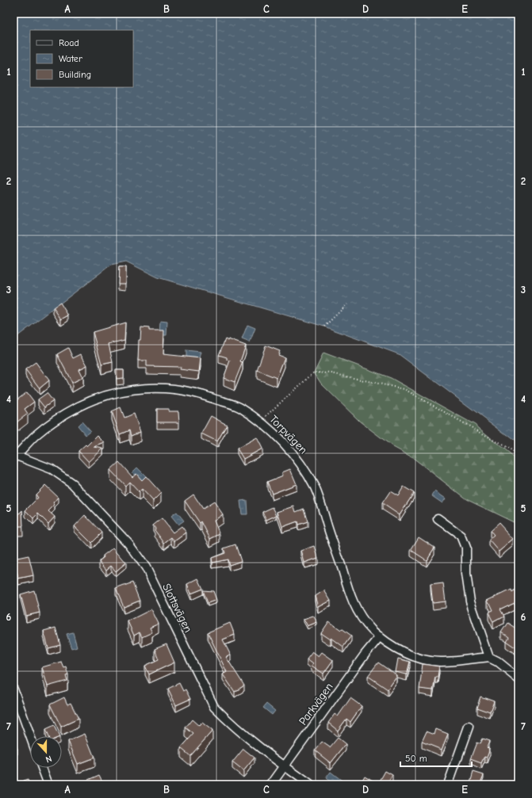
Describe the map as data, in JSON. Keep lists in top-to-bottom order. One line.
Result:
{"streets":{"street":["Torpvägen","Slottsvägen","Parkvägen"]},"crossings":[["Torpvägen","Slottsvägen"],["Torpvägen","Parkvägen"],["Slottsvägen","Parkvägen"]],"legend":["Road","Water","Building"],"scale_bar":"50 m","north":"bottom","grid":{"columns":["A","B","C","D","E"],"rows":["1","2","3","4","5","6","7"]}}
